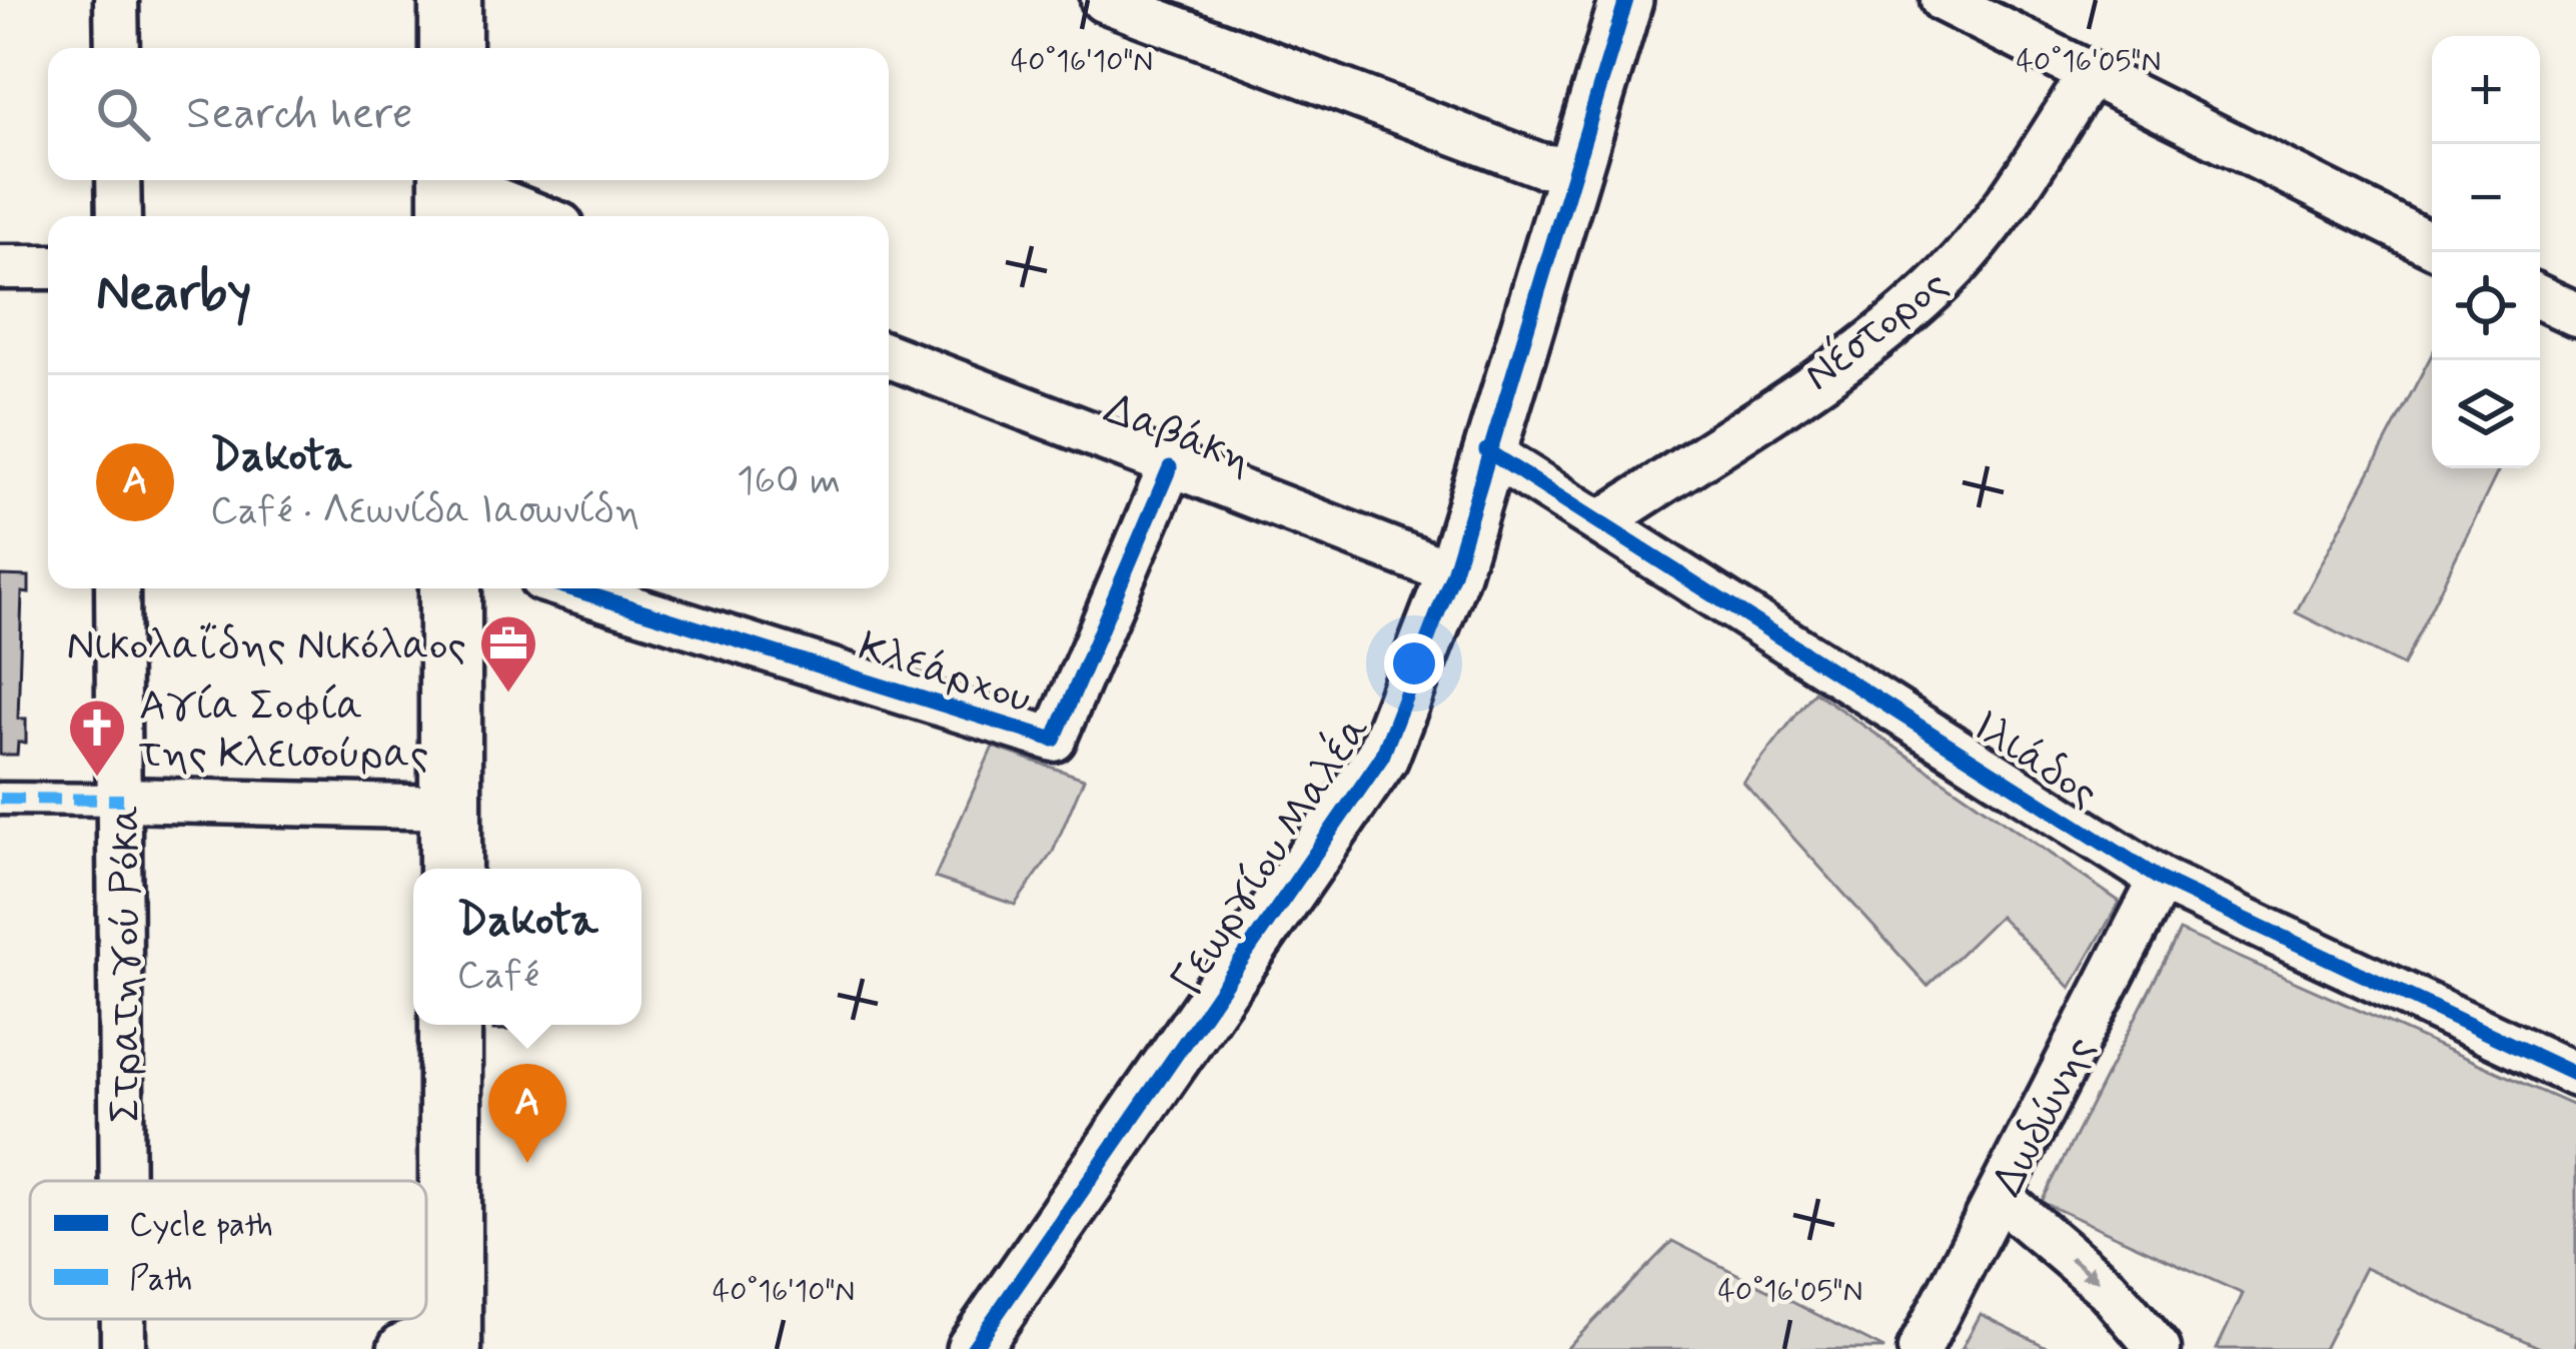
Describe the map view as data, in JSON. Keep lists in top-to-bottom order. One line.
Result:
{"streets":{"street":["Νέστορος","Δαβάκη","Κλεάρχου","Ιλιάδος","Γεωργίου Μαλέα","Στρατηγού Ρόκα","Δωδώνης"]},"crossings":[["Νέστορος","Ιλιάδος"],["Δαβάκη","Κλεάρχου"],["Δαβάκη","Γεωργίου Μαλέα"],["Ιλιάδος","Γεωργίου Μαλέα"],["Ιλιάδος","Δωδώνης"]],"places":{"office":["Νικολαΐδης Νικόλαος"],"church":["Αγία Σοφία της Κλεισούρας"]},"legend":["Cycle path","Path"],"page":{"map_buttons":["+","−"],"search":"Search here","heading":"Nearby","list":[{"mark":"A","name":"Dakota","note":"Café · Λεωνίδα Ιασωνίδη","value":"160 m"}],"popup":["Dakota","Café"],"pins":"A"},"coordinates":["40°16'10\"N","40°16'05\"N"]}
